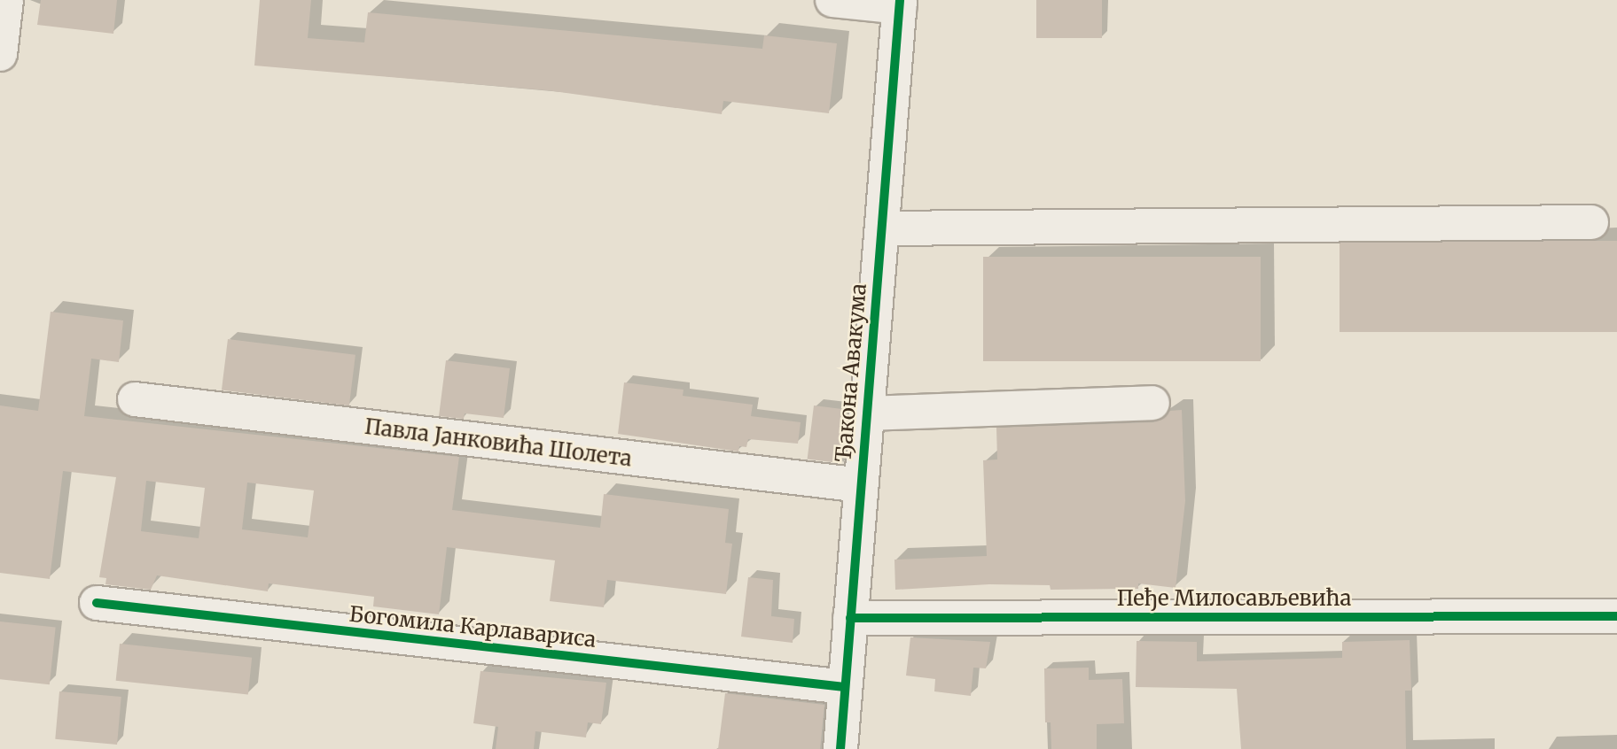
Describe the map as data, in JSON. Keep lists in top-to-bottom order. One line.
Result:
{"streets":{"street":["Ђакона Авакума","Павла Јанковића Шолета","Пеђе Милосављевића","Богомила Карлавариса"]},"crossings":[["Ђакона Авакума","Павла Јанковића Шолета"],["Ђакона Авакума","Пеђе Милосављевића"],["Ђакона Авакума","Богомила Карлавариса"]]}
